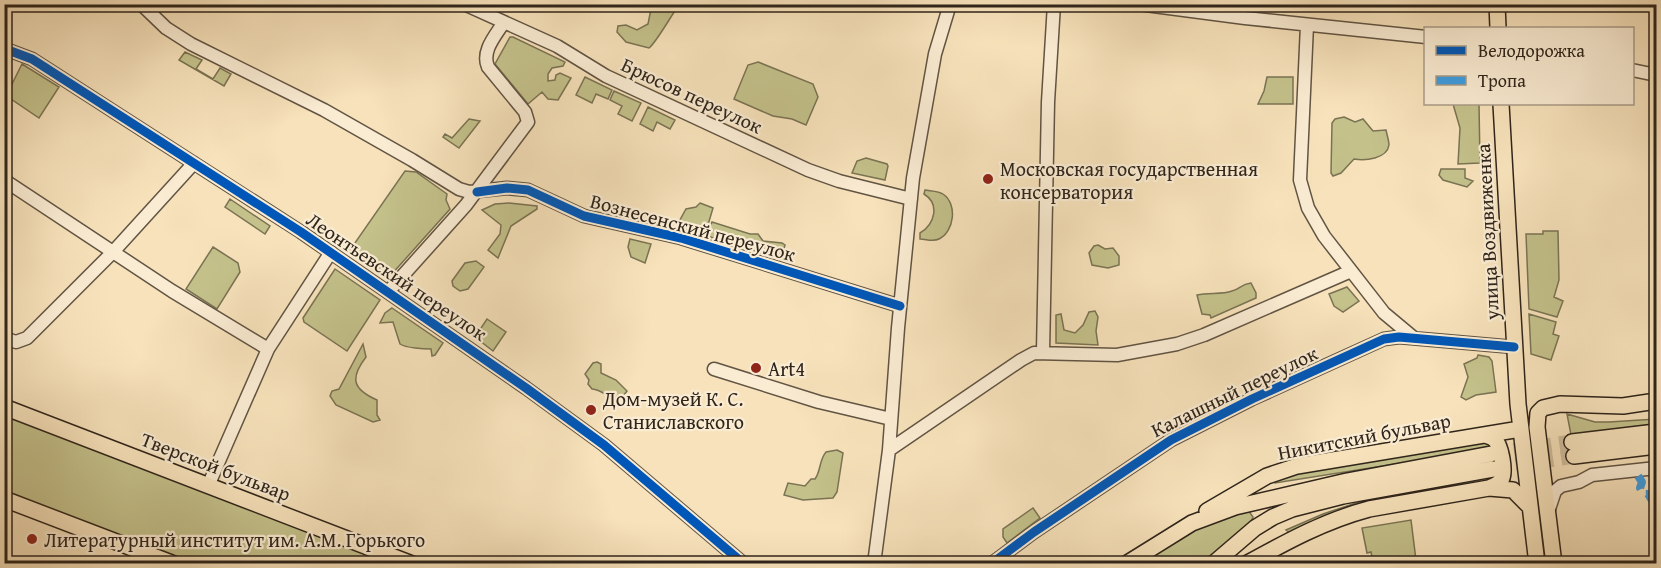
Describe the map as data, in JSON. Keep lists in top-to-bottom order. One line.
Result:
{"streets":{"main road":["улица Воздвиженка","Никитский бульвар","Тверской бульвар"],"street":["Брюсов переулок","Вознесенский переулок","Леонтьевский переулок","Калашный переулок"]},"crossings":[["улица Воздвиженка","Калашный переулок"],["улица Воздвиженка","Никитский бульвар"]],"places":["Московская государственная консерватория","Art4","Дом-музей К. С. Станиславского","Литературный институт им. А.М. Горького"],"legend":["Велодорожка","Тропа"]}
